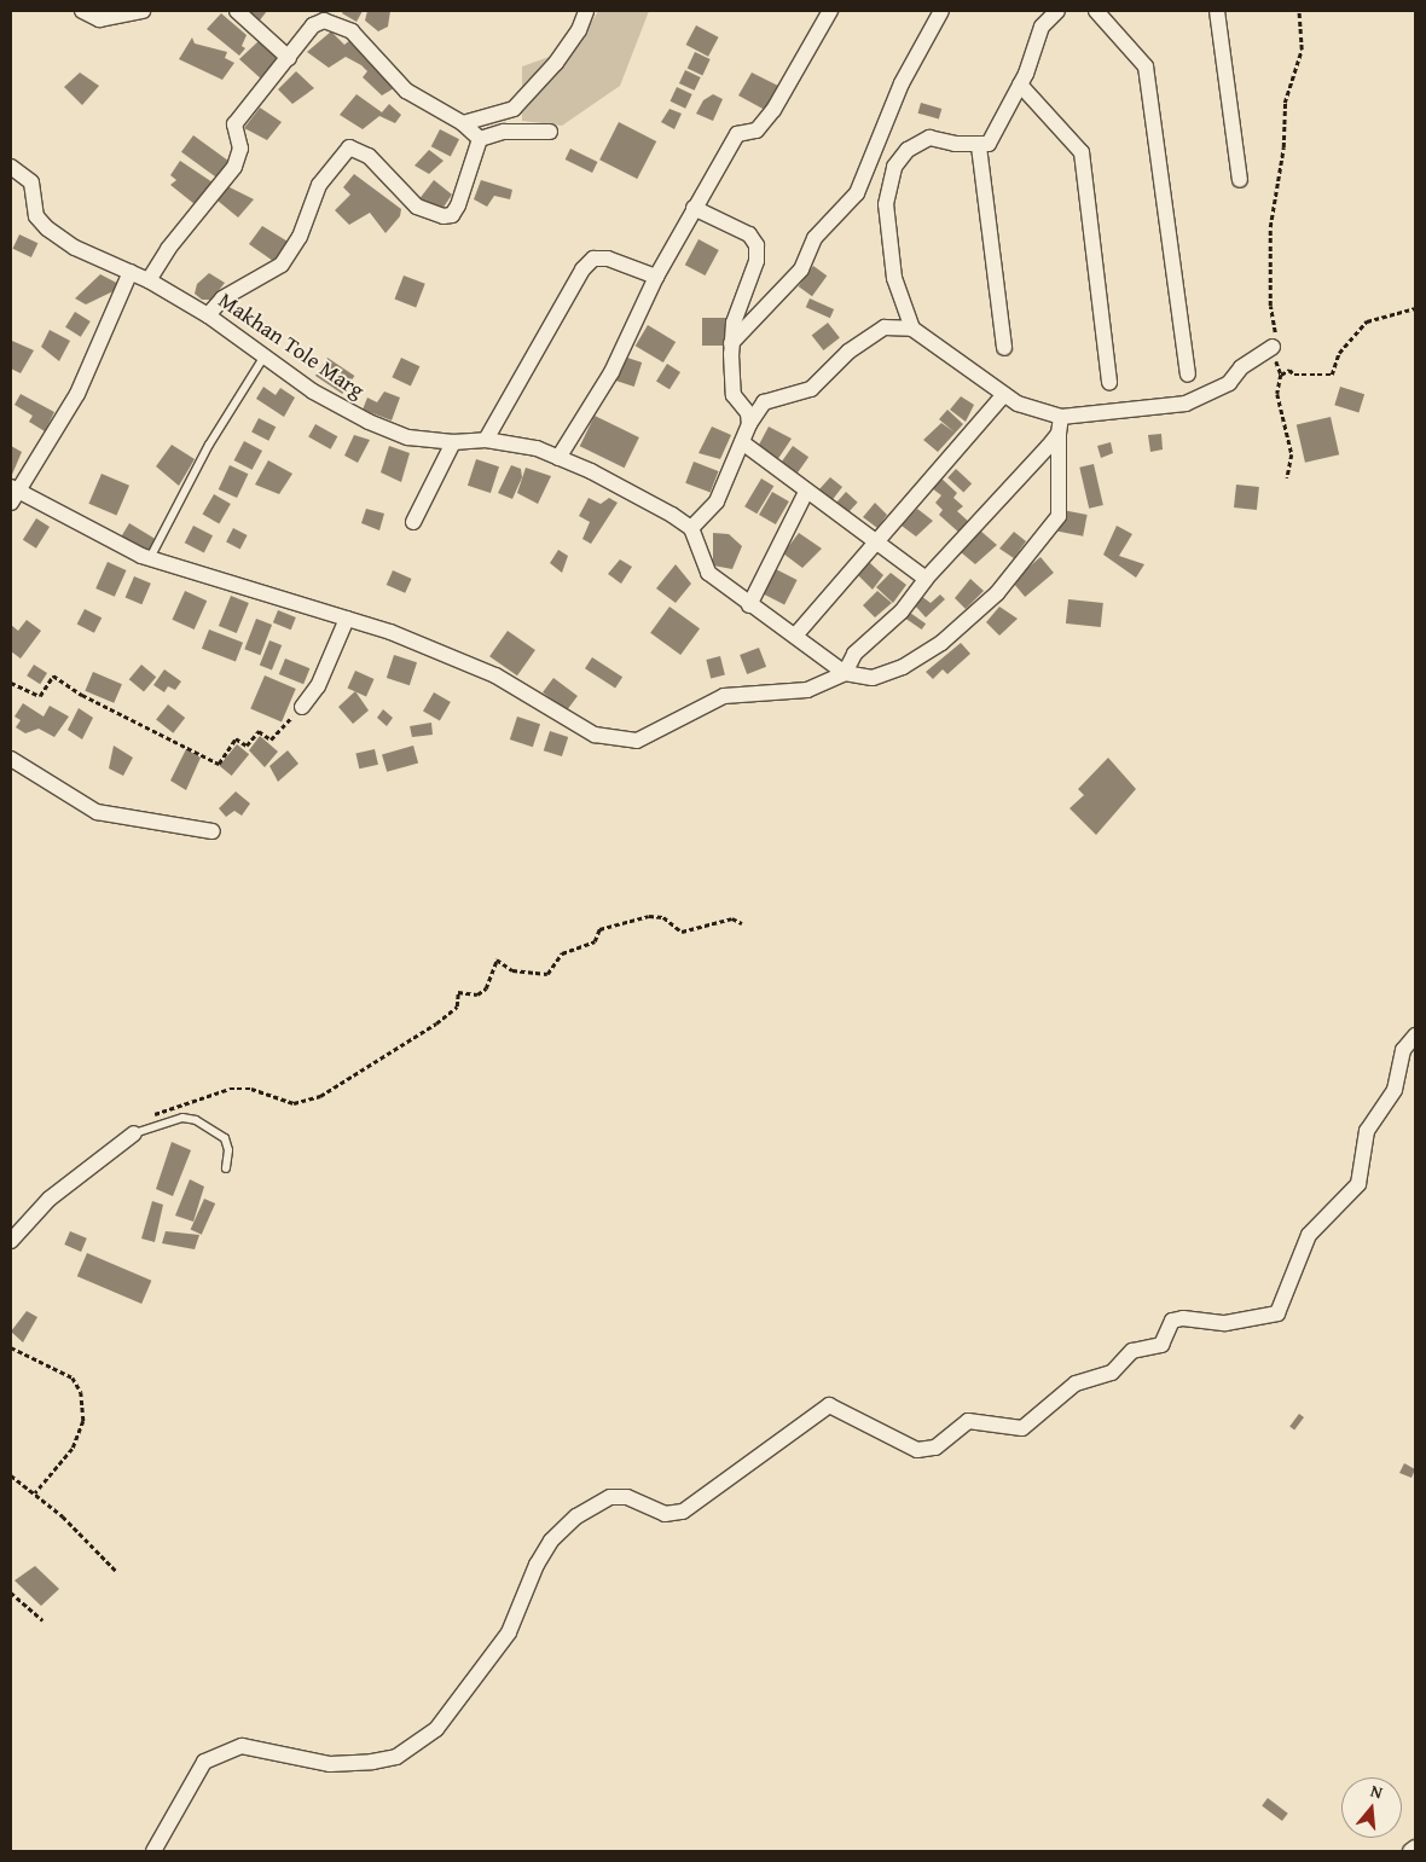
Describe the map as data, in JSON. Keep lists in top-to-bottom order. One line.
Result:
{"streets":{"street":["Makhan Tole Marg"]},"north":"top"}
